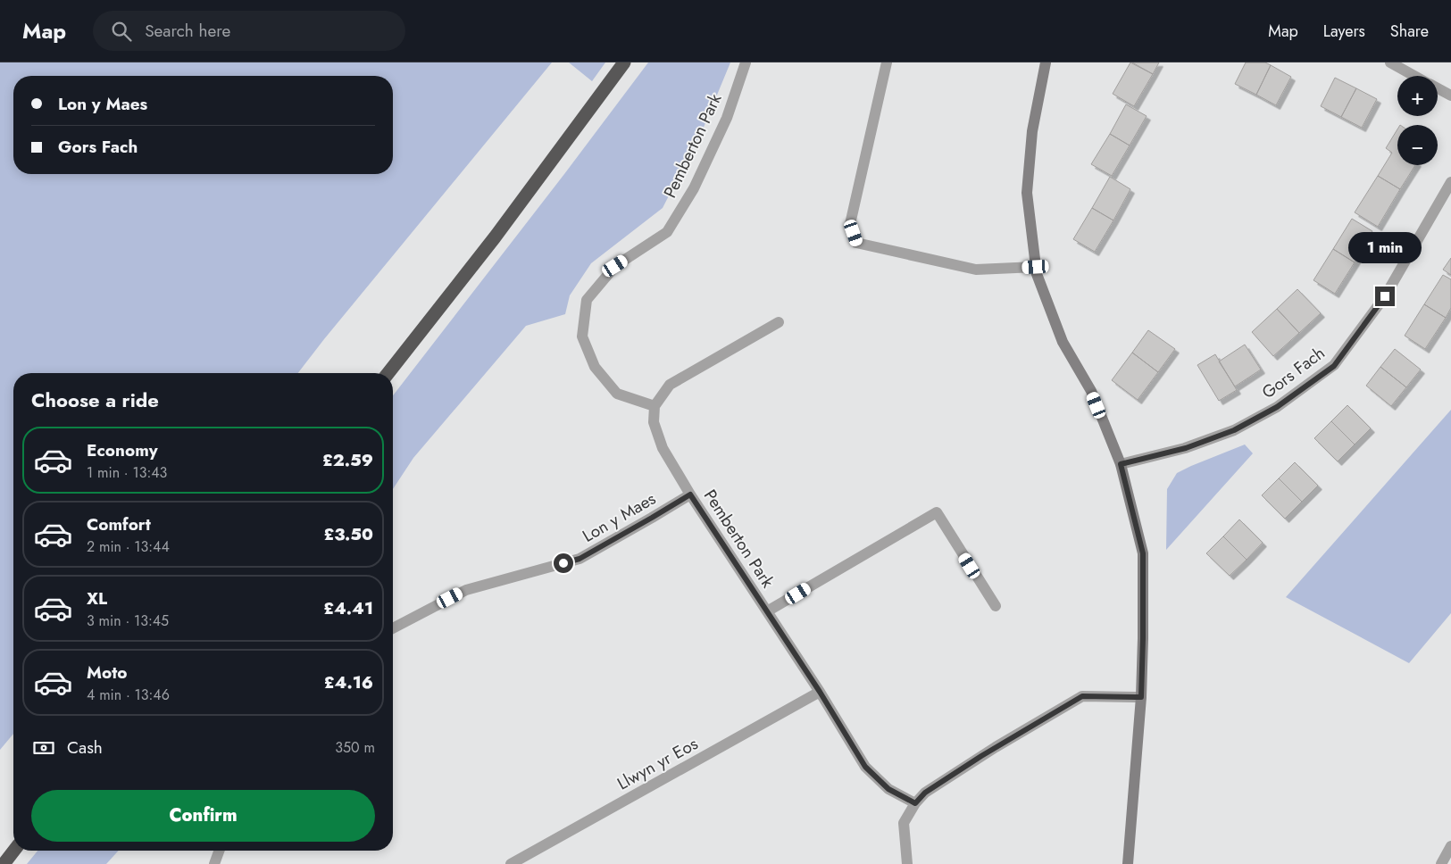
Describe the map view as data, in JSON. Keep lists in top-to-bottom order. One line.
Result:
{"streets":{"street":["Pemberton Park","Gors Fach","Lon y Maes","Llwyn yr Eos"]},"crossings":[["Pemberton Park","Lon y Maes"],["Pemberton Park","Llwyn yr Eos"]],"page":{"header":"Map","search":"Search here","nav":["Map","Layers","Share"],"map_buttons":["+","−"],"banner":["Lon y Maes","Gors Fach"],"bubble":"1 min","heading":"Choose a ride","list":[{"name":"Economy","note":"1 min · 13:43","value":"£2.59"},{"name":"Comfort","note":"2 min · 13:44","value":"£3.50"},{"name":"XL","note":"3 min · 13:45","value":"£4.41"},{"name":"Moto","note":"4 min · 13:46","value":"£4.16"}],"pay":["Cash","350 m"],"buttons":"Confirm"}}
